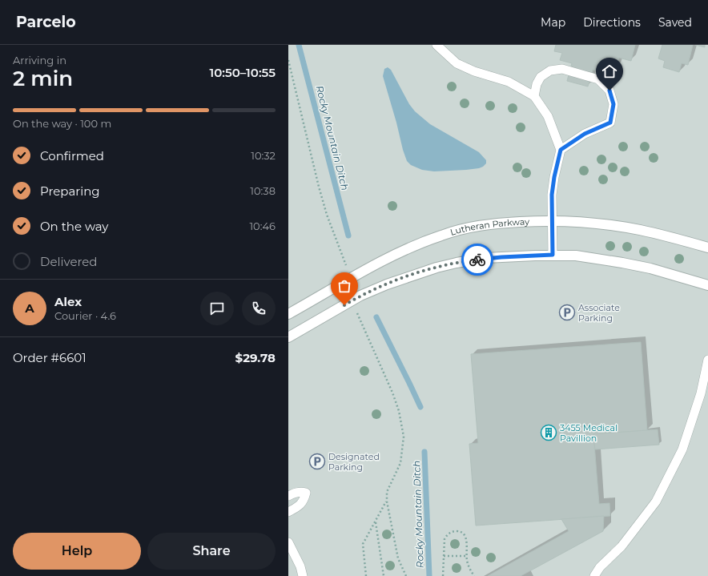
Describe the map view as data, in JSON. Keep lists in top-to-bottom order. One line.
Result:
{"streets":{"street":["Lutheran Parkway"]},"water":["Rocky Mountain Ditch"],"places":{"parking":["Associate Parking","Designated Parking"],"building":["3455 Medical Pavillion"]},"page":{"header":"Parcelo","nav":["Map","Directions","Saved"],"heading":["2 min","Arriving in","10:50–10:55"],"panel":["Alex","Courier · 4.6","Order #6601","$29.78"],"bar":"On the way · 100 m","list":[["Confirmed","10:32"],["Preparing","10:38"],["On the way","10:46"],"Delivered"],"round":"A","buttons":["Help","Share"]}}
